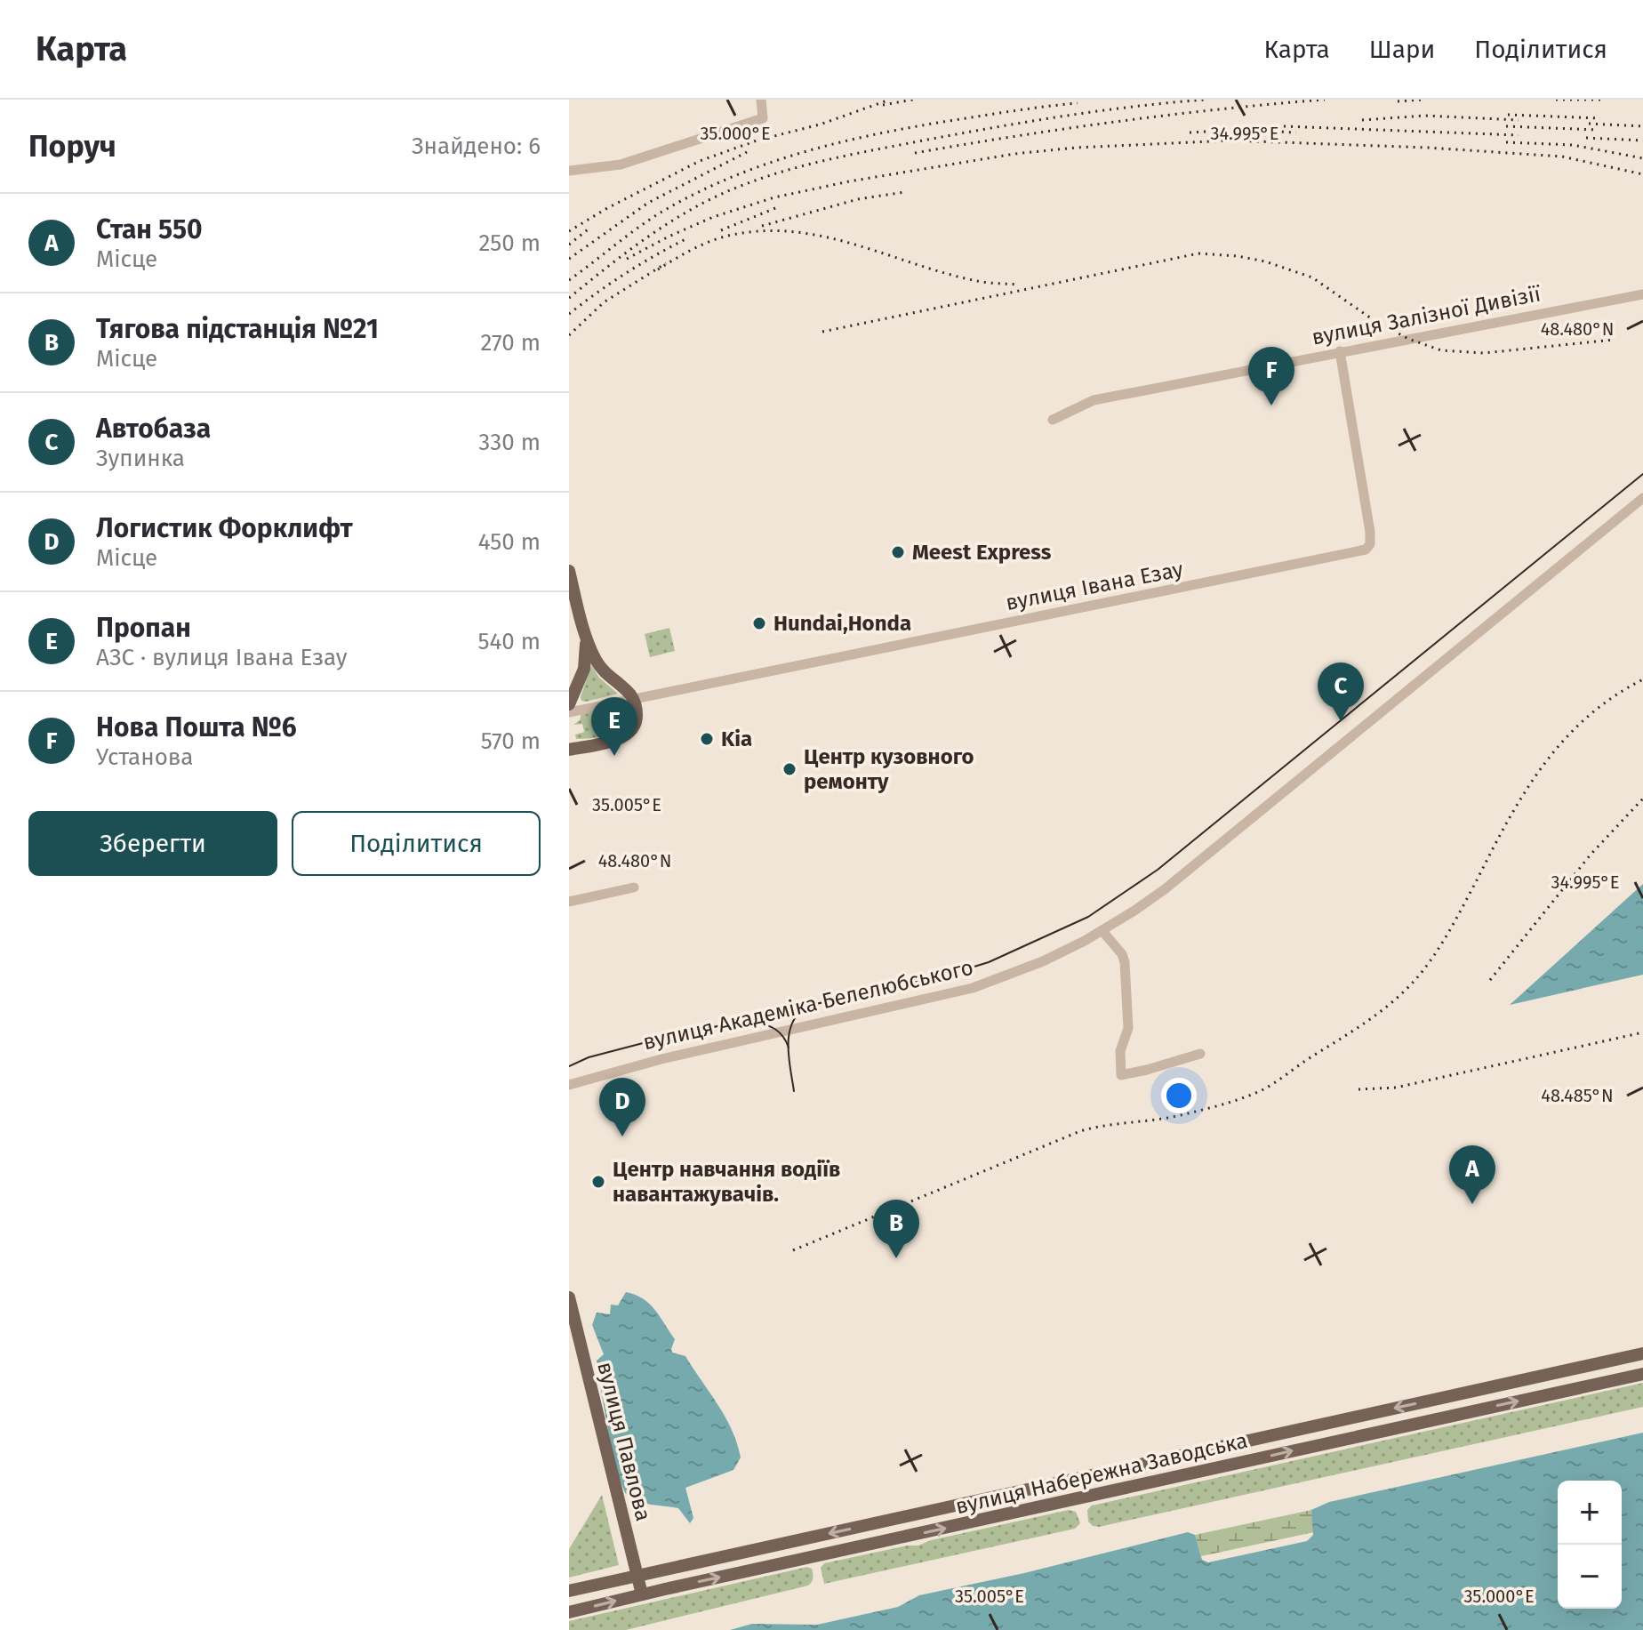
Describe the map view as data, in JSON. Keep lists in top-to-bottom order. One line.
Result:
{"streets":{"main road":["вулиця Павлова","вулиця Набережна Заводська"],"street":["вулиця Залізної Дивізії","вулиця Івана Езау","вулиця Академіка Белелюбського"]},"crossings":[["вулиця Залізної Дивізії","вулиця Івана Езау"],["вулиця Павлова","вулиця Набережна Заводська"]],"places":["Meest Express","Hundai,Honda","Kia","Центр кузовного ремонту","Центр навчання водіїв навантажувачів."],"page":{"header":"Карта","nav":["Карта","Шари","Поділитися"],"heading":["Поруч","Знайдено: 6"],"list":[{"mark":"A","name":"Стан 550","note":"Місце","value":"250 m"},{"mark":"B","name":"Тягова пiдстанцiя №21","note":"Місце","value":"270 m"},{"mark":"C","name":"Автобаза","note":"Зупинка","value":"330 m"},{"mark":"D","name":"Логистик Форклифт","note":"Місце","value":"450 m"},{"mark":"E","name":"Пропан","note":"АЗС · вулиця Івана Езау","value":"540 m"},{"mark":"F","name":"Нова Пошта №6","note":"Установа","value":"570 m"}],"pins":["F","C","E","D","A","B"],"buttons":["Зберегти","Поділитися"],"map_buttons":["+","−"]},"coordinates":["35.000°E","34.995°E","48.480°N","35.005°E","48.485°N"]}
